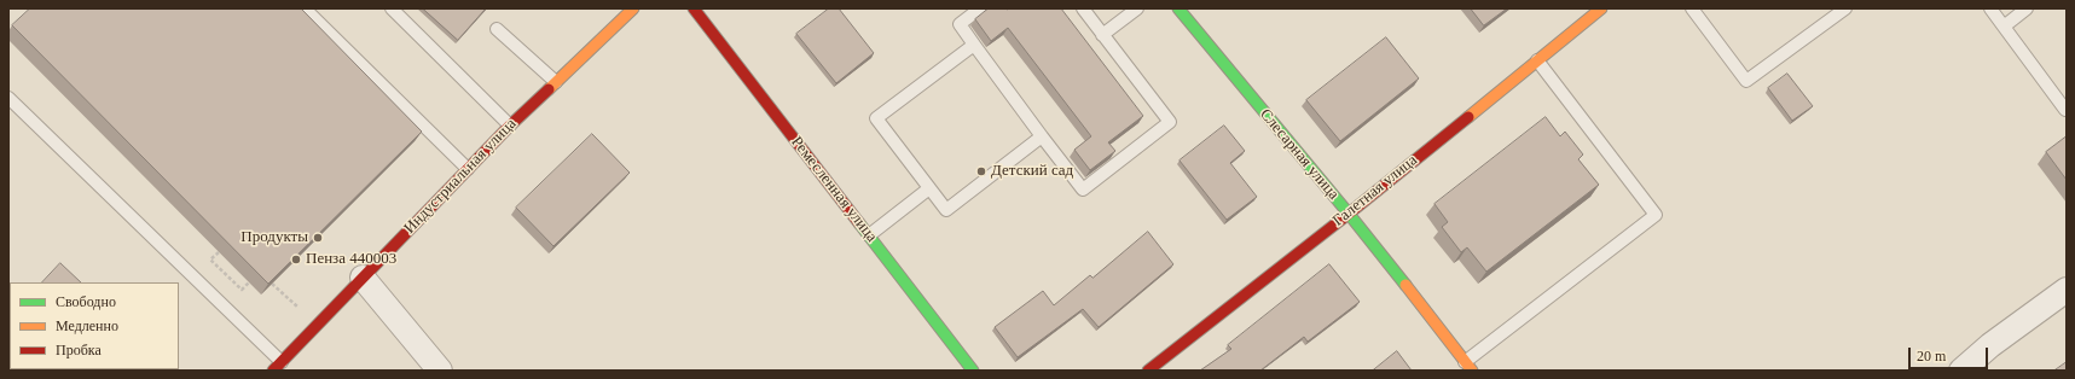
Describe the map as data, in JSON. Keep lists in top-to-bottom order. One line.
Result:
{"streets":{"street":["Слесарная улица","Индустриальная улица","Ремесленная улица","Галетная улица"]},"crossings":[["Слесарная улица","Галетная улица"]],"places":["Детский сад","Продукты","Пенза 440003"],"legend":["Свободно","Медленно","Пробка"],"scale_bar":"20 m"}
